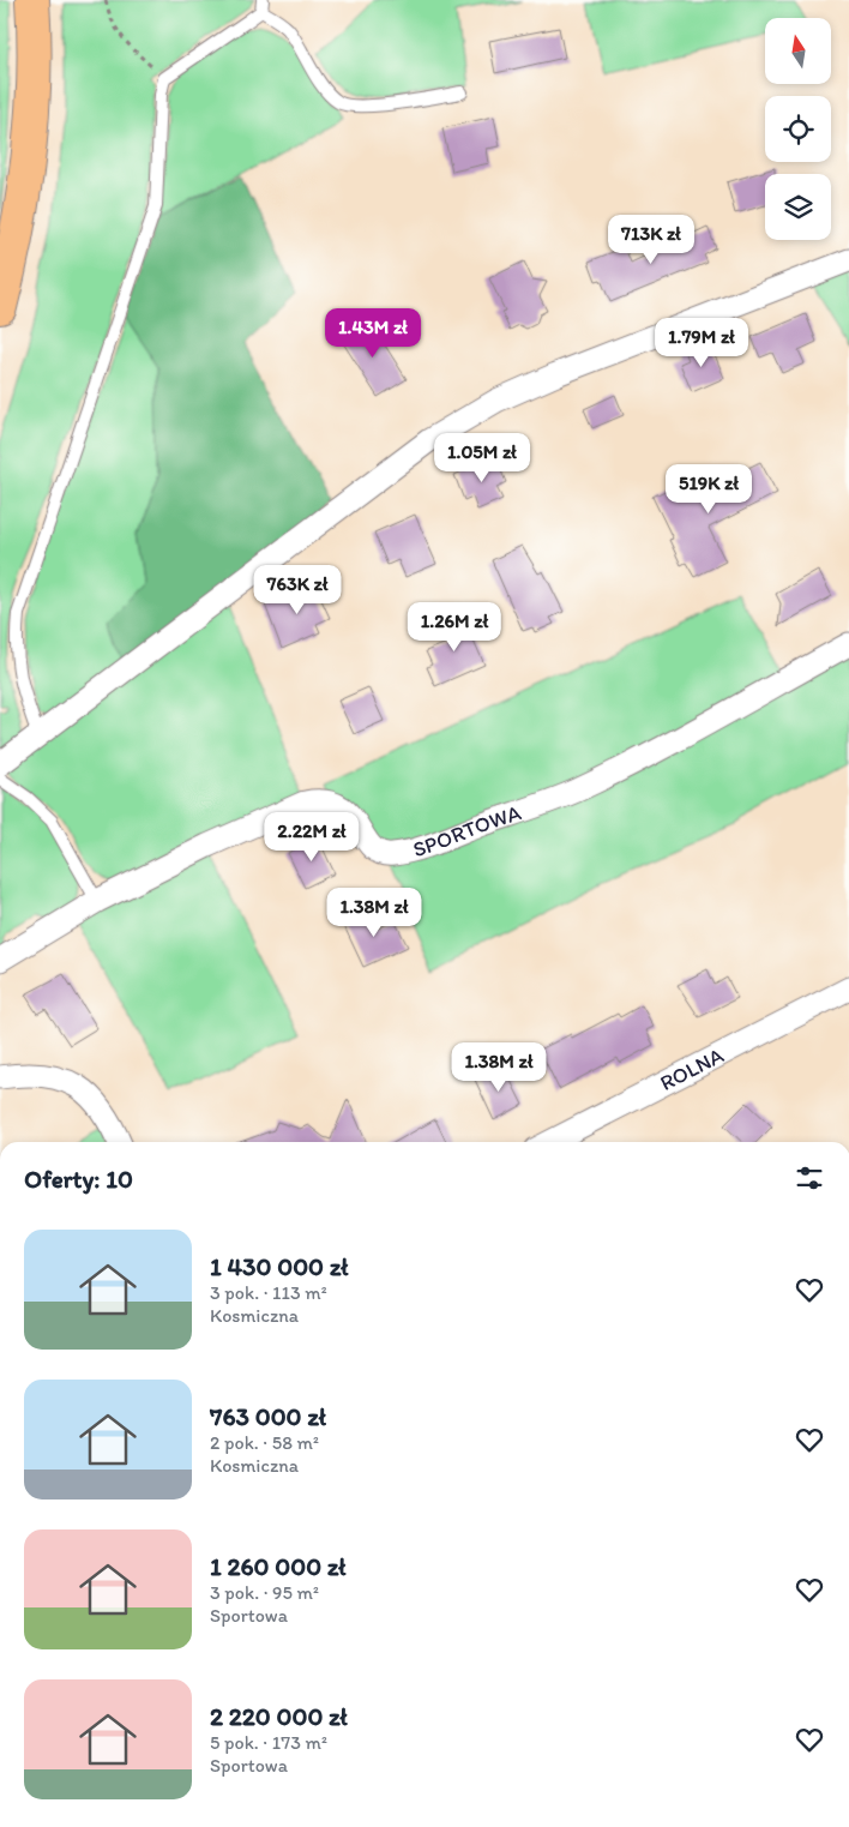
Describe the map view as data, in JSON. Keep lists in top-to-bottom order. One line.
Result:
{"streets":{"street":["SPORTOWA","ROLNA"]},"north":"top","page":{"price":["713K zł","1.43M zł","1.79M zł","1.05M zł","519K zł","763K zł","1.26M zł","2.22M zł","1.38M zł","1.38M zł"],"heading":"Oferty: 10","list":[{"name":"1 430 000 zł","note":"3 pok. · 113 m² · Kosmiczna"},{"name":"763 000 zł","note":"2 pok. · 58 m² · Kosmiczna"},{"name":"1 260 000 zł","note":"3 pok. · 95 m² · Sportowa"},{"name":"2 220 000 zł","note":"5 pok. · 173 m² · Sportowa"}]}}
